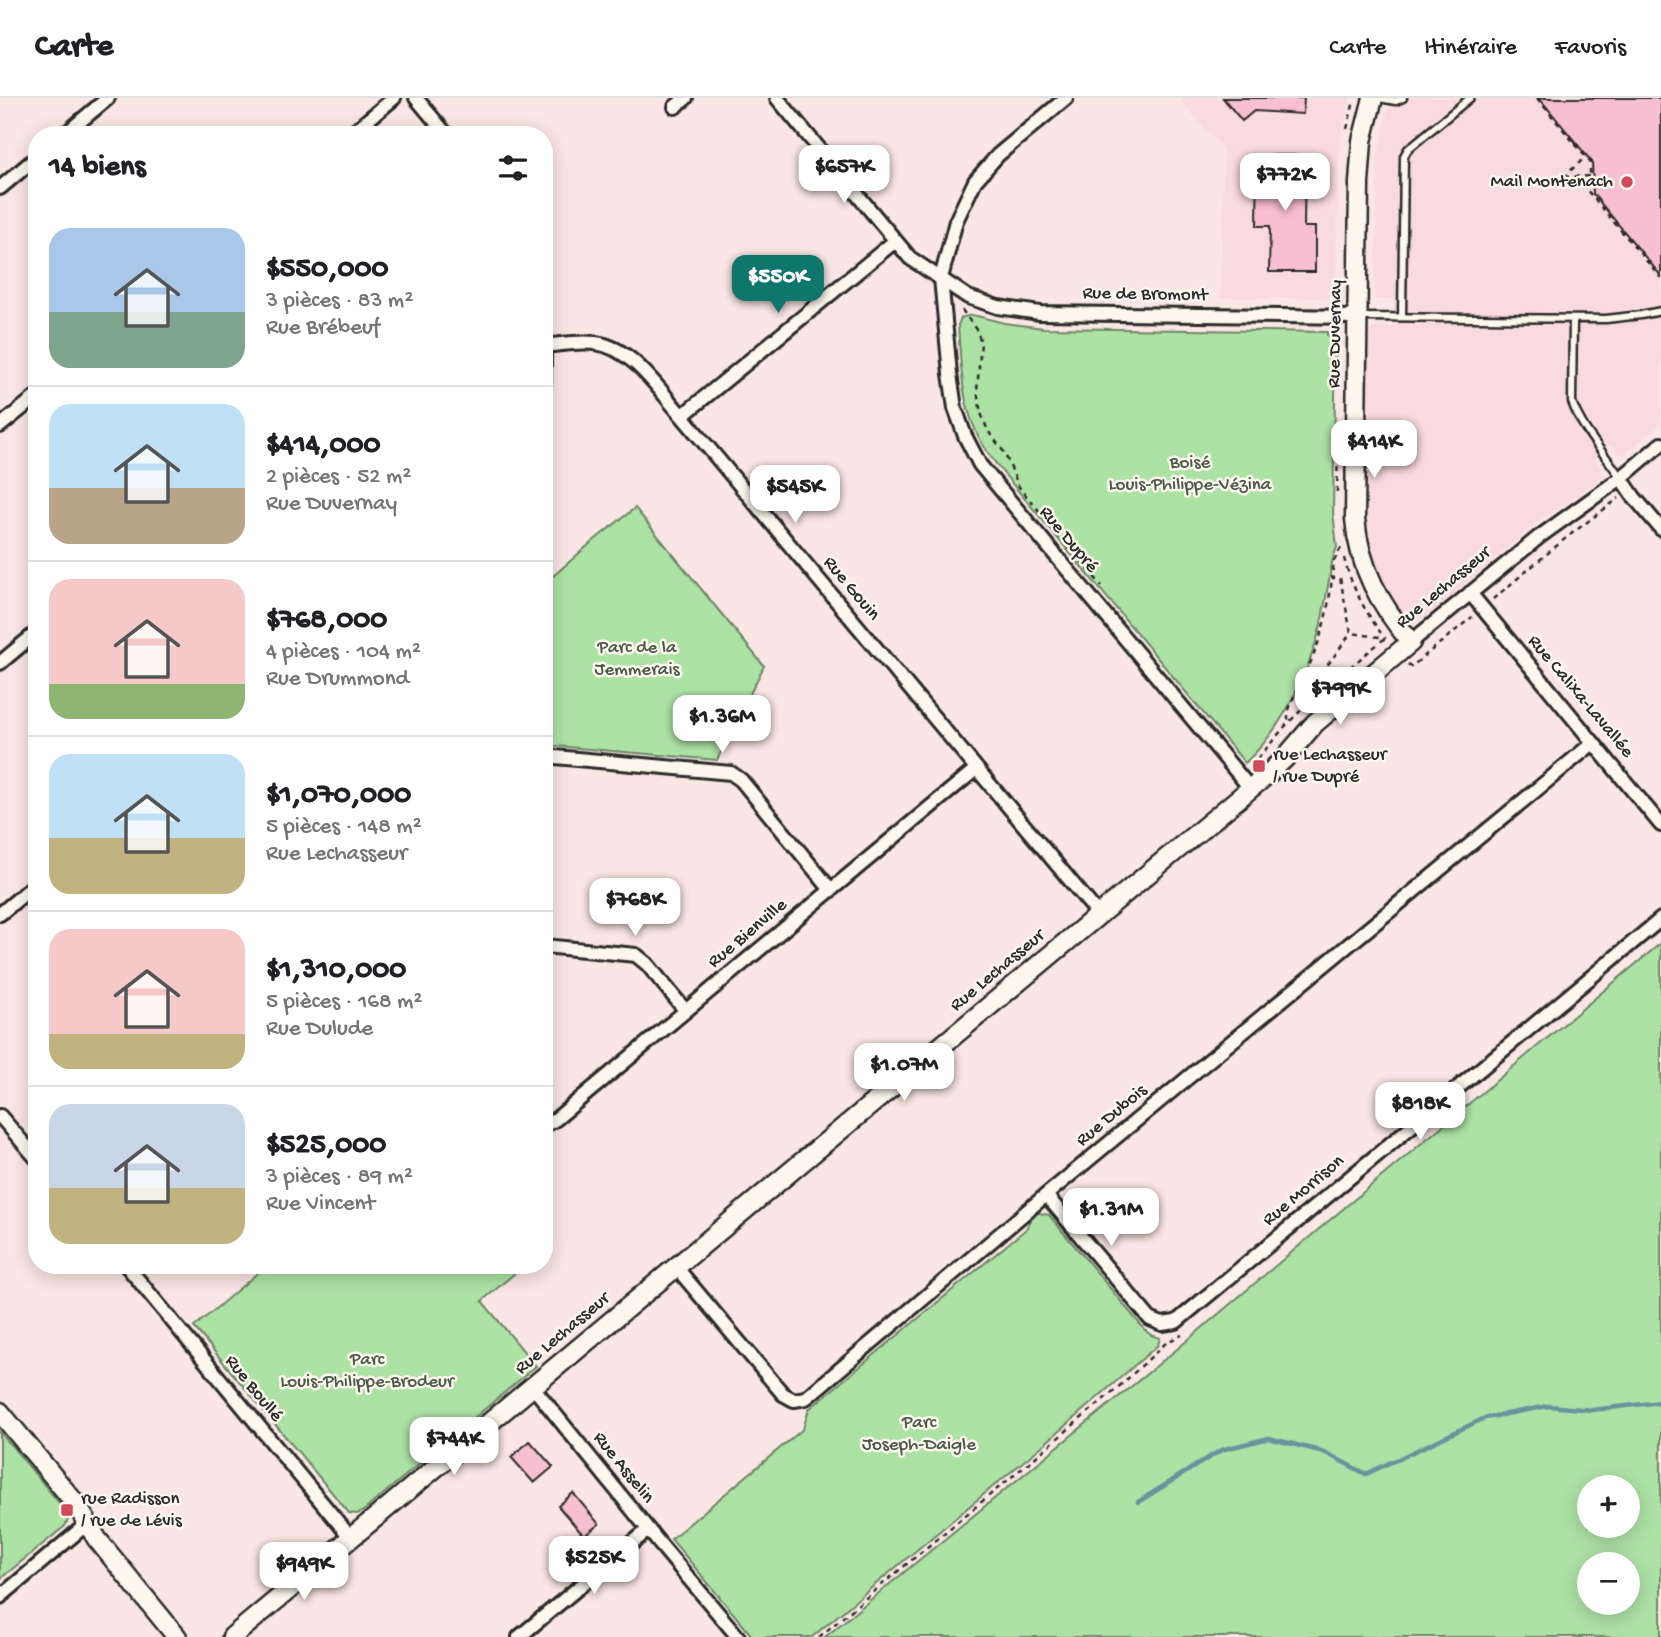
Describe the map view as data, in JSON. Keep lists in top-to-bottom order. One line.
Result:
{"streets":{"street":["Rue de Bromont","Rue Duvernay","Rue Dupré","Rue Lechasseur","Rue Gouin","Rue Calixa-Lavallée","Rue Bienville","Rue Dubois","Rue Morrison","Rue Boullé","Rue Asselin"]},"crossings":[["Rue de Bromont","Rue Duvernay"],["Rue de Bromont","Rue Dupré"],["Rue Duvernay","Rue Lechasseur"],["Rue Dupré","Rue Lechasseur"],["Rue Lechasseur","Rue Gouin"],["Rue Lechasseur","Rue Calixa-Lavallée"],["Rue Lechasseur","Rue Dubois"],["Rue Lechasseur","Rue Boullé"],["Rue Lechasseur","Rue Asselin"],["Rue Gouin","Rue Bienville"],["Rue Calixa-Lavallée","Rue Dubois"],["Rue Dubois","Rue Morrison"]],"parks":["Boisé Louis-Philippe-Vézina","Parc de la Jemmerais","Parc Louis-Philippe-Brodeur","Parc Joseph-Daigle"],"places":{"other":["Mail Montenach"],"transit":["rue Lechasseur / rue Dupré","rue Radisson / rue de Lévis"]},"page":{"header":"Carte","nav":["Carte","Itinéraire","Favoris"],"heading":"14 biens","price":["$657K","$772K","$550K","$414K","$545K","$799K","$1.36M","$768K","$1.07M","$818K","$1.31M","$744K","$525K","$949K"],"list":[{"name":"$550,000","note":"3 pièces · 83 m² · Rue Brébeuf"},{"name":"$414,000","note":"2 pièces · 52 m² · Rue Duvernay"},{"name":"$768,000","note":"4 pièces · 104 m² · Rue Drummond"},{"name":"$1,070,000","note":"5 pièces · 148 m² · Rue Lechasseur"},{"name":"$1,310,000","note":"5 pièces · 168 m² · Rue Dulude"},{"name":"$525,000","note":"3 pièces · 89 m² · Rue Vincent"}],"map_buttons":["+","−"]}}
